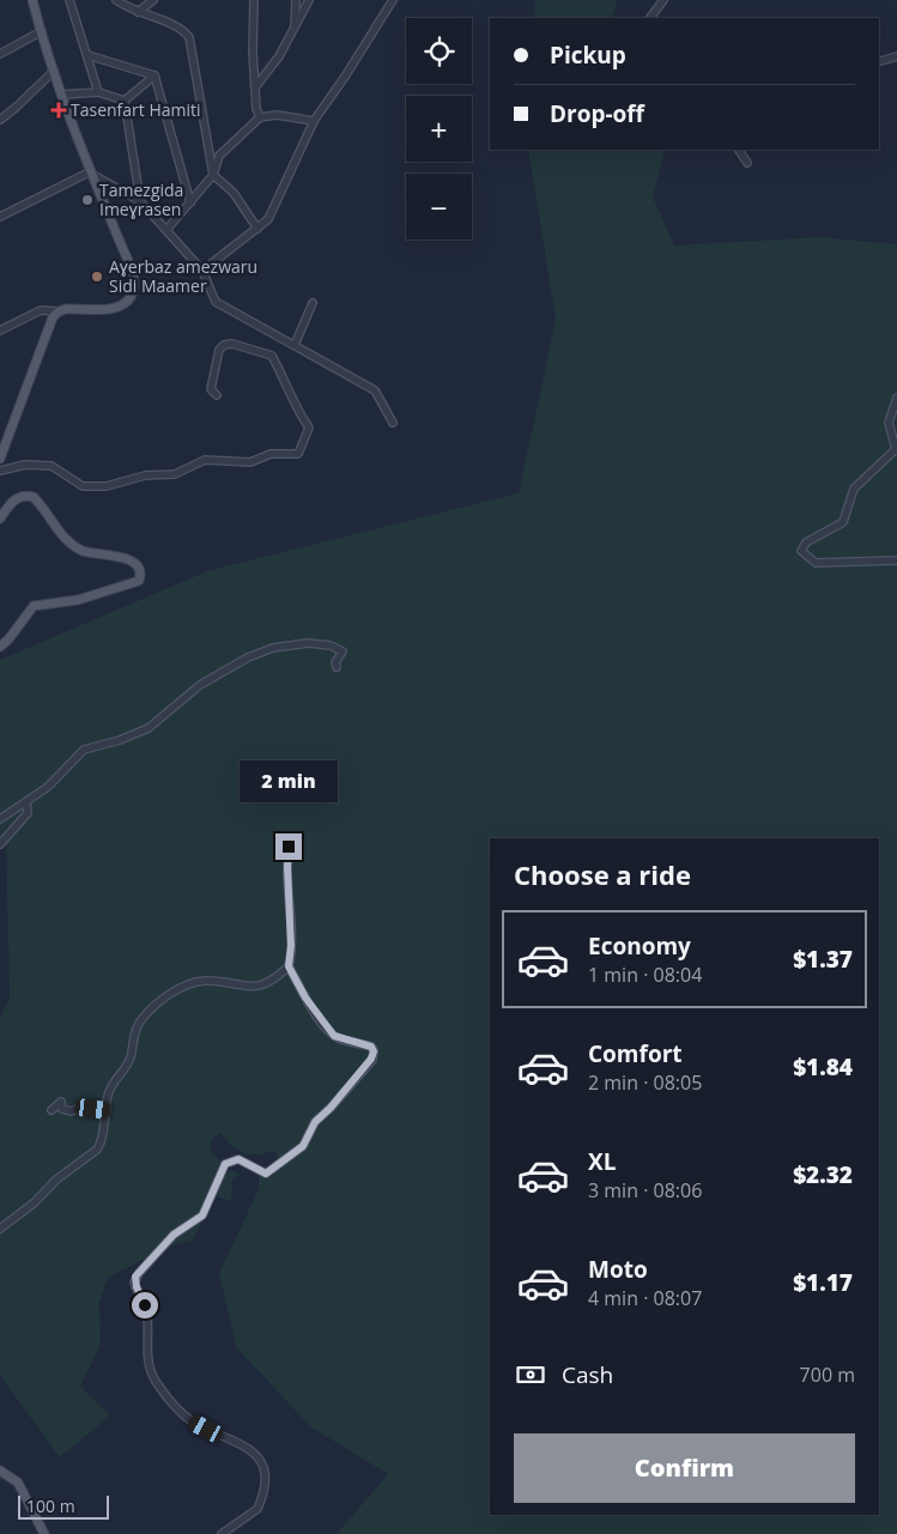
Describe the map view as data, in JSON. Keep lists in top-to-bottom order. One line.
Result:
{"places":{"health":["Tasenfart Hamiti"],"other":["Tamezgida Imeɣrasen","Aɣerbaz amezwaru Sidi Maamer"]},"scale_bar":"100 m","page":{"map_buttons":["+","−"],"banner":["Pickup","Drop-off"],"bubble":"2 min","heading":"Choose a ride","list":[{"name":"Economy","note":"1 min · 08:04","value":"$1.37"},{"name":"Comfort","note":"2 min · 08:05","value":"$1.84"},{"name":"XL","note":"3 min · 08:06","value":"$2.32"},{"name":"Moto","note":"4 min · 08:07","value":"$1.17"}],"pay":["Cash","700 m"],"buttons":"Confirm","scale":"100 m"}}
